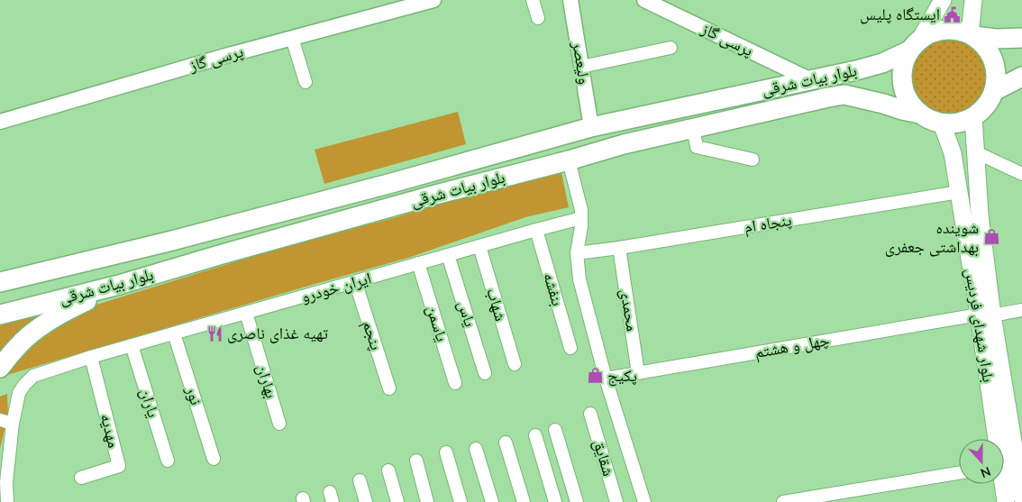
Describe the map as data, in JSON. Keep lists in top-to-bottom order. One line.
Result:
{"streets":{"main road":["بلوار بیات شرقی","بلوار شهدای فردیس"],"street":["پرسی گاز","ولیعصر","پنجاه ام","ایران خودرو","بنفشه","شهاب","محمدی","یاس","یاسمن","پنجم","چهل و هشتم","بهاران","نور","یاران","مهدیه","شقایق"]},"crossings":[["پرسی گاز","بلوار بیات شرقی"],["ولیعصر","بلوار بیات شرقی"],["بلوار بیات شرقی","بلوار شهدای فردیس"],["پنجاه ام","محمدی"],["پنجاه ام","بلوار شهدای فردیس"],["ایران خودرو","بنفشه"],["ایران خودرو","شهاب"],["ایران خودرو","یاس"],["ایران خودرو","یاسمن"],["ایران خودرو","پنجم"],["ایران خودرو","بهاران"],["ایران خودرو","نور"],["ایران خودرو","یاران"],["ایران خودرو","مهدیه"],["محمدی","چهل و هشتم"],["بلوار شهدای فردیس","چهل و هشتم"]],"places":{"public building":["ایستگاه پلیس"],"shop":["شوینده بهداشتی جعفری","پکیج"],"restaurant":["تهیه غذای ناصری"]},"north":"bottom"}
